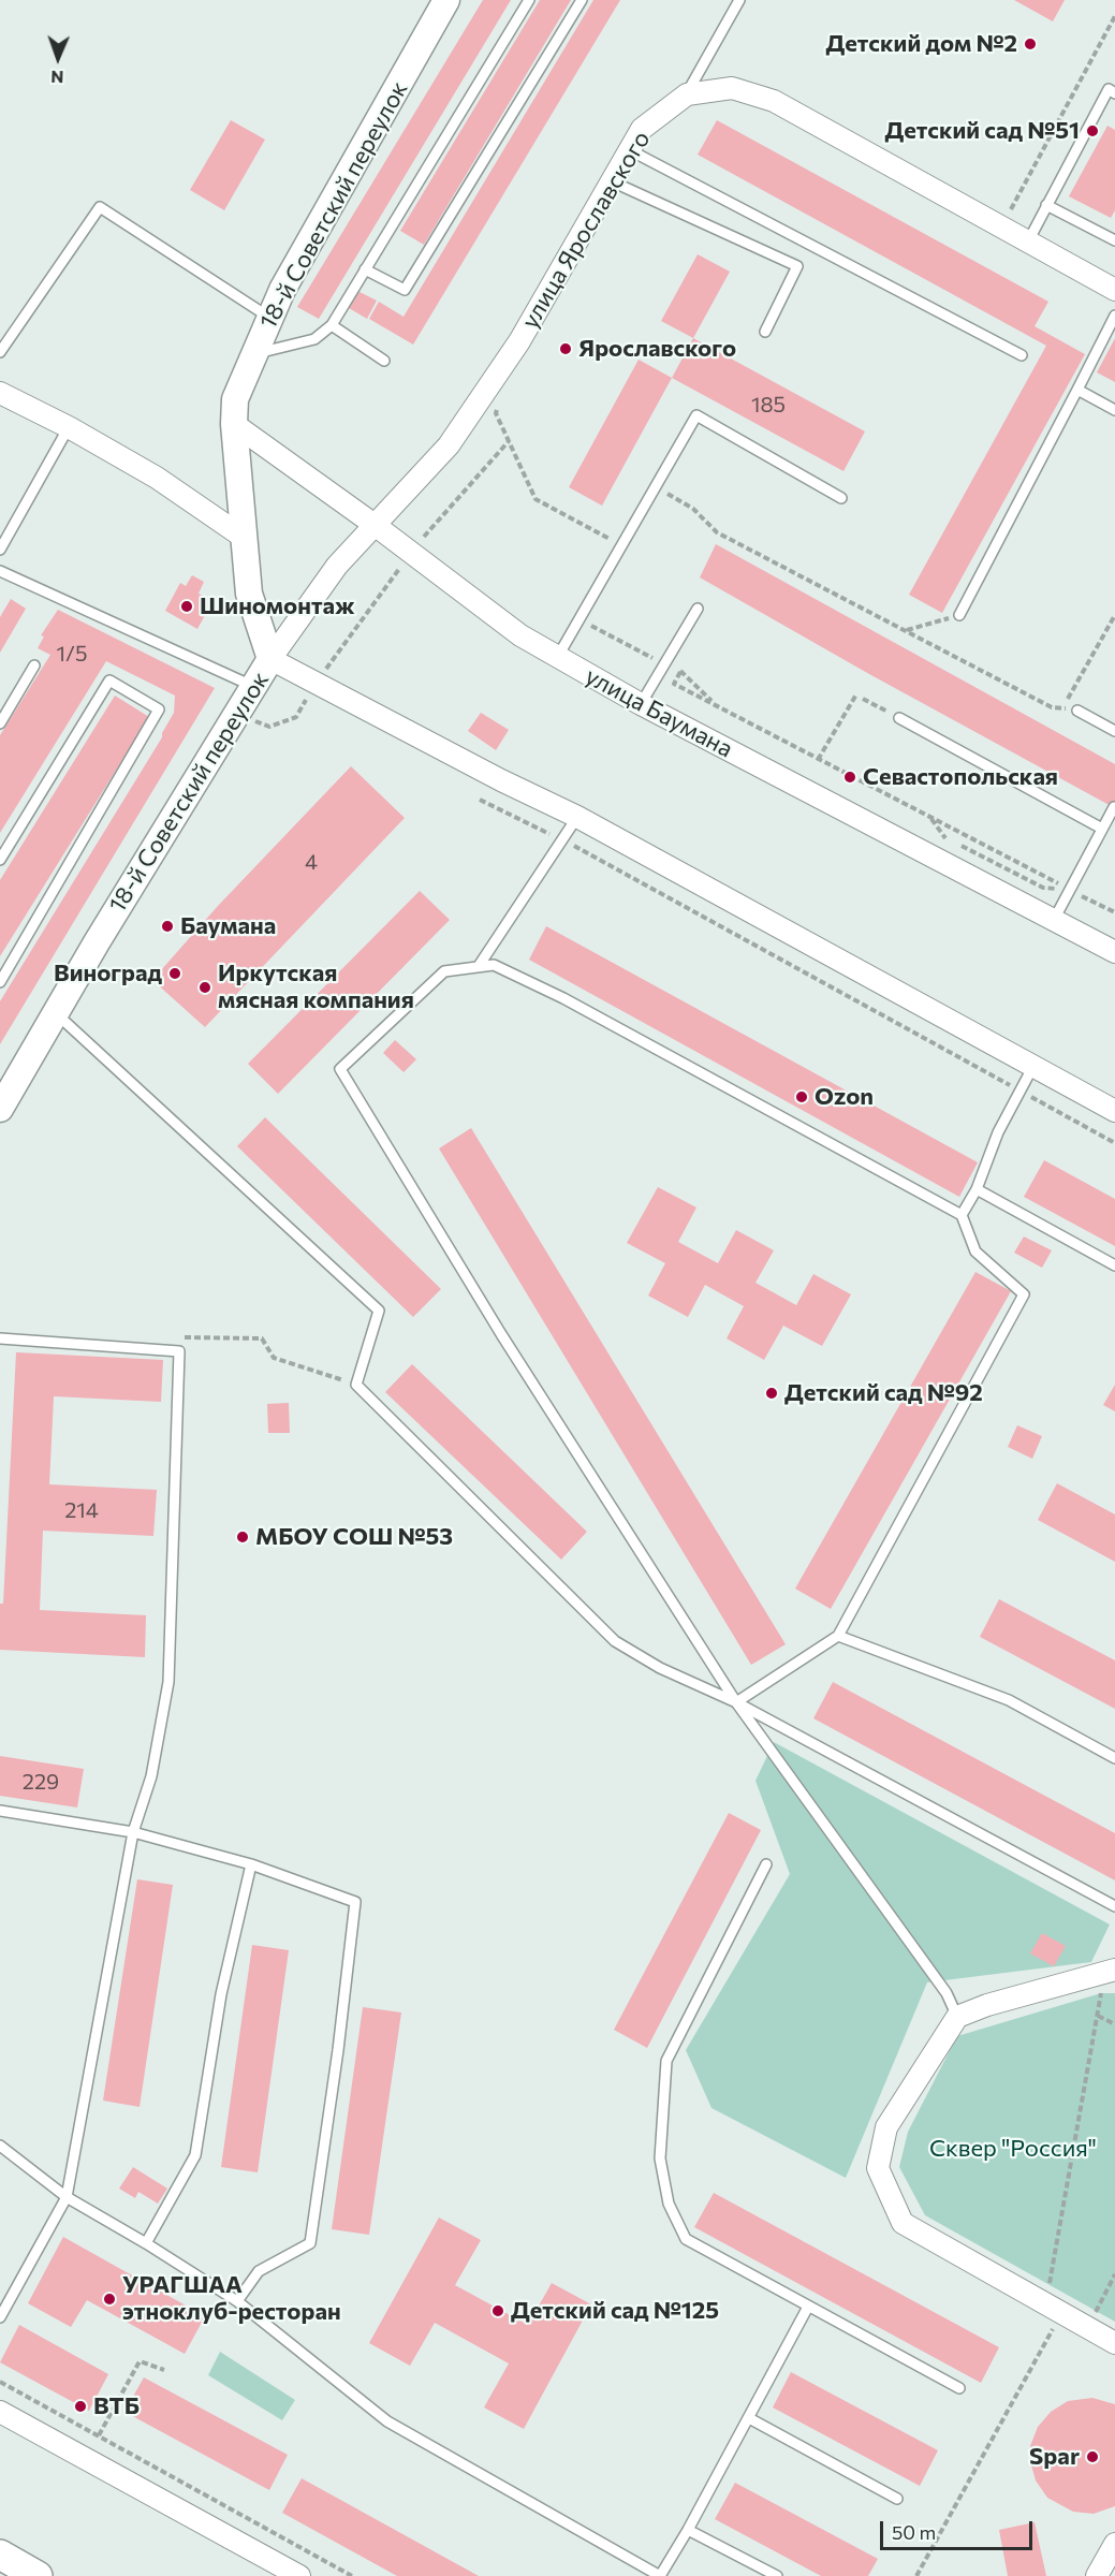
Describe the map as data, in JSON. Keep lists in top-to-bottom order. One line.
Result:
{"streets":{"street":["18-й Советский переулок","улица Ярославского","улица Баумана"]},"crossings":[["18-й Советский переулок","улица Ярославского"],["18-й Советский переулок","улица Баумана"],["улица Ярославского","улица Баумана"]],"parks":["Сквер \"Россия\""],"places":["Детский дом №2","Детский сад №51","Ярославского","Шиномонтаж","Севастопольская","Баумана","Виноград","Иркутская мясная компания","Ozon","Детский сад №92","МБОУ СОШ №53","УРАГШАА этноклуб-ресторан","Детский сад №125","ВТБ","Spar"],"house_numbers":["185","1/5","4","214","229"],"scale_bar":"50 m","north":"bottom"}
